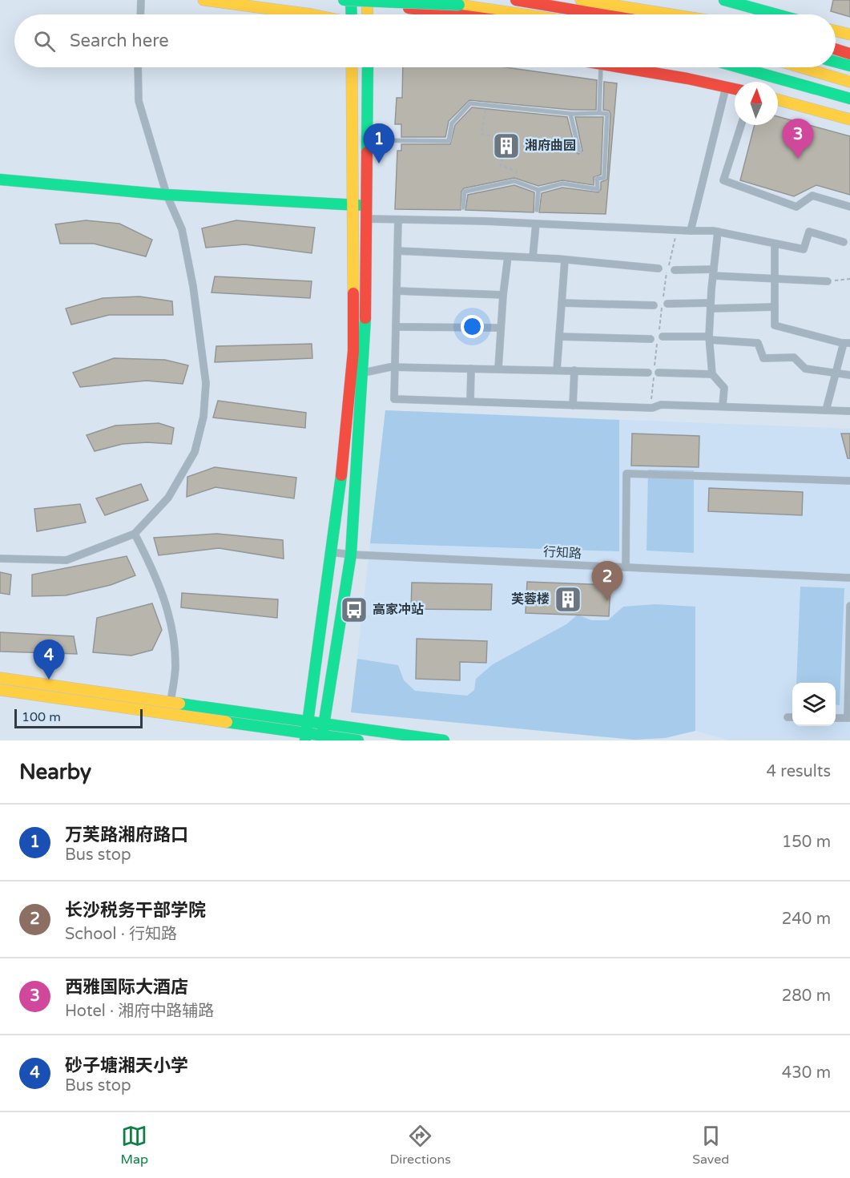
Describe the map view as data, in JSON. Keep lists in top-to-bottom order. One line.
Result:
{"streets":{"street":["行知路"]},"places":{"building":["湘府曲园","芙蓉楼"],"bus stop":["高家冲站"]},"scale_bar":"100 m","north":"top","page":{"search":"Search here","pins":["3","1","2","4"],"scale":"100 m","heading":["Nearby","4 results"],"list":[{"mark":"1","name":"万芙路湘府路口","note":"Bus stop","value":"150 m"},{"mark":"2","name":"长沙税务干部学院","note":"School · 行知路","value":"240 m"},{"mark":"3","name":"西雅国际大酒店","note":"Hotel · 湘府中路辅路","value":"280 m"},{"mark":"4","name":"砂子塘湘天小学","note":"Bus stop","value":"430 m"}],"nav":["Map","Directions","Saved"]}}
